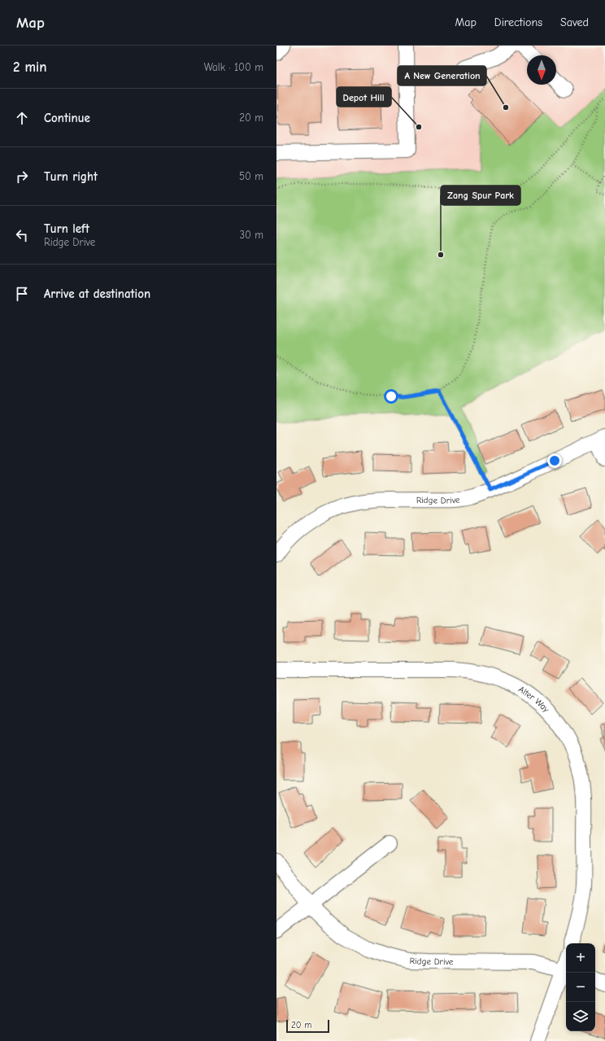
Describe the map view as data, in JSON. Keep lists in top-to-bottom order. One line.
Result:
{"streets":{"street":["Ridge Drive","Alter Way"]},"places":["A New Generation","Depot Hill","Zang Spur Park"],"scale_bar":"20 m","north":"bottom","page":{"header":"Map","nav":["Map","Directions","Saved"],"heading":["2 min","Walk · 100 m"],"list":[["Continue","20 m"],["Turn right","50 m"],["Turn left","Ridge Drive","30 m"],"Arrive at destination"],"map_buttons":["+","−"],"scale":"20 m"}}
